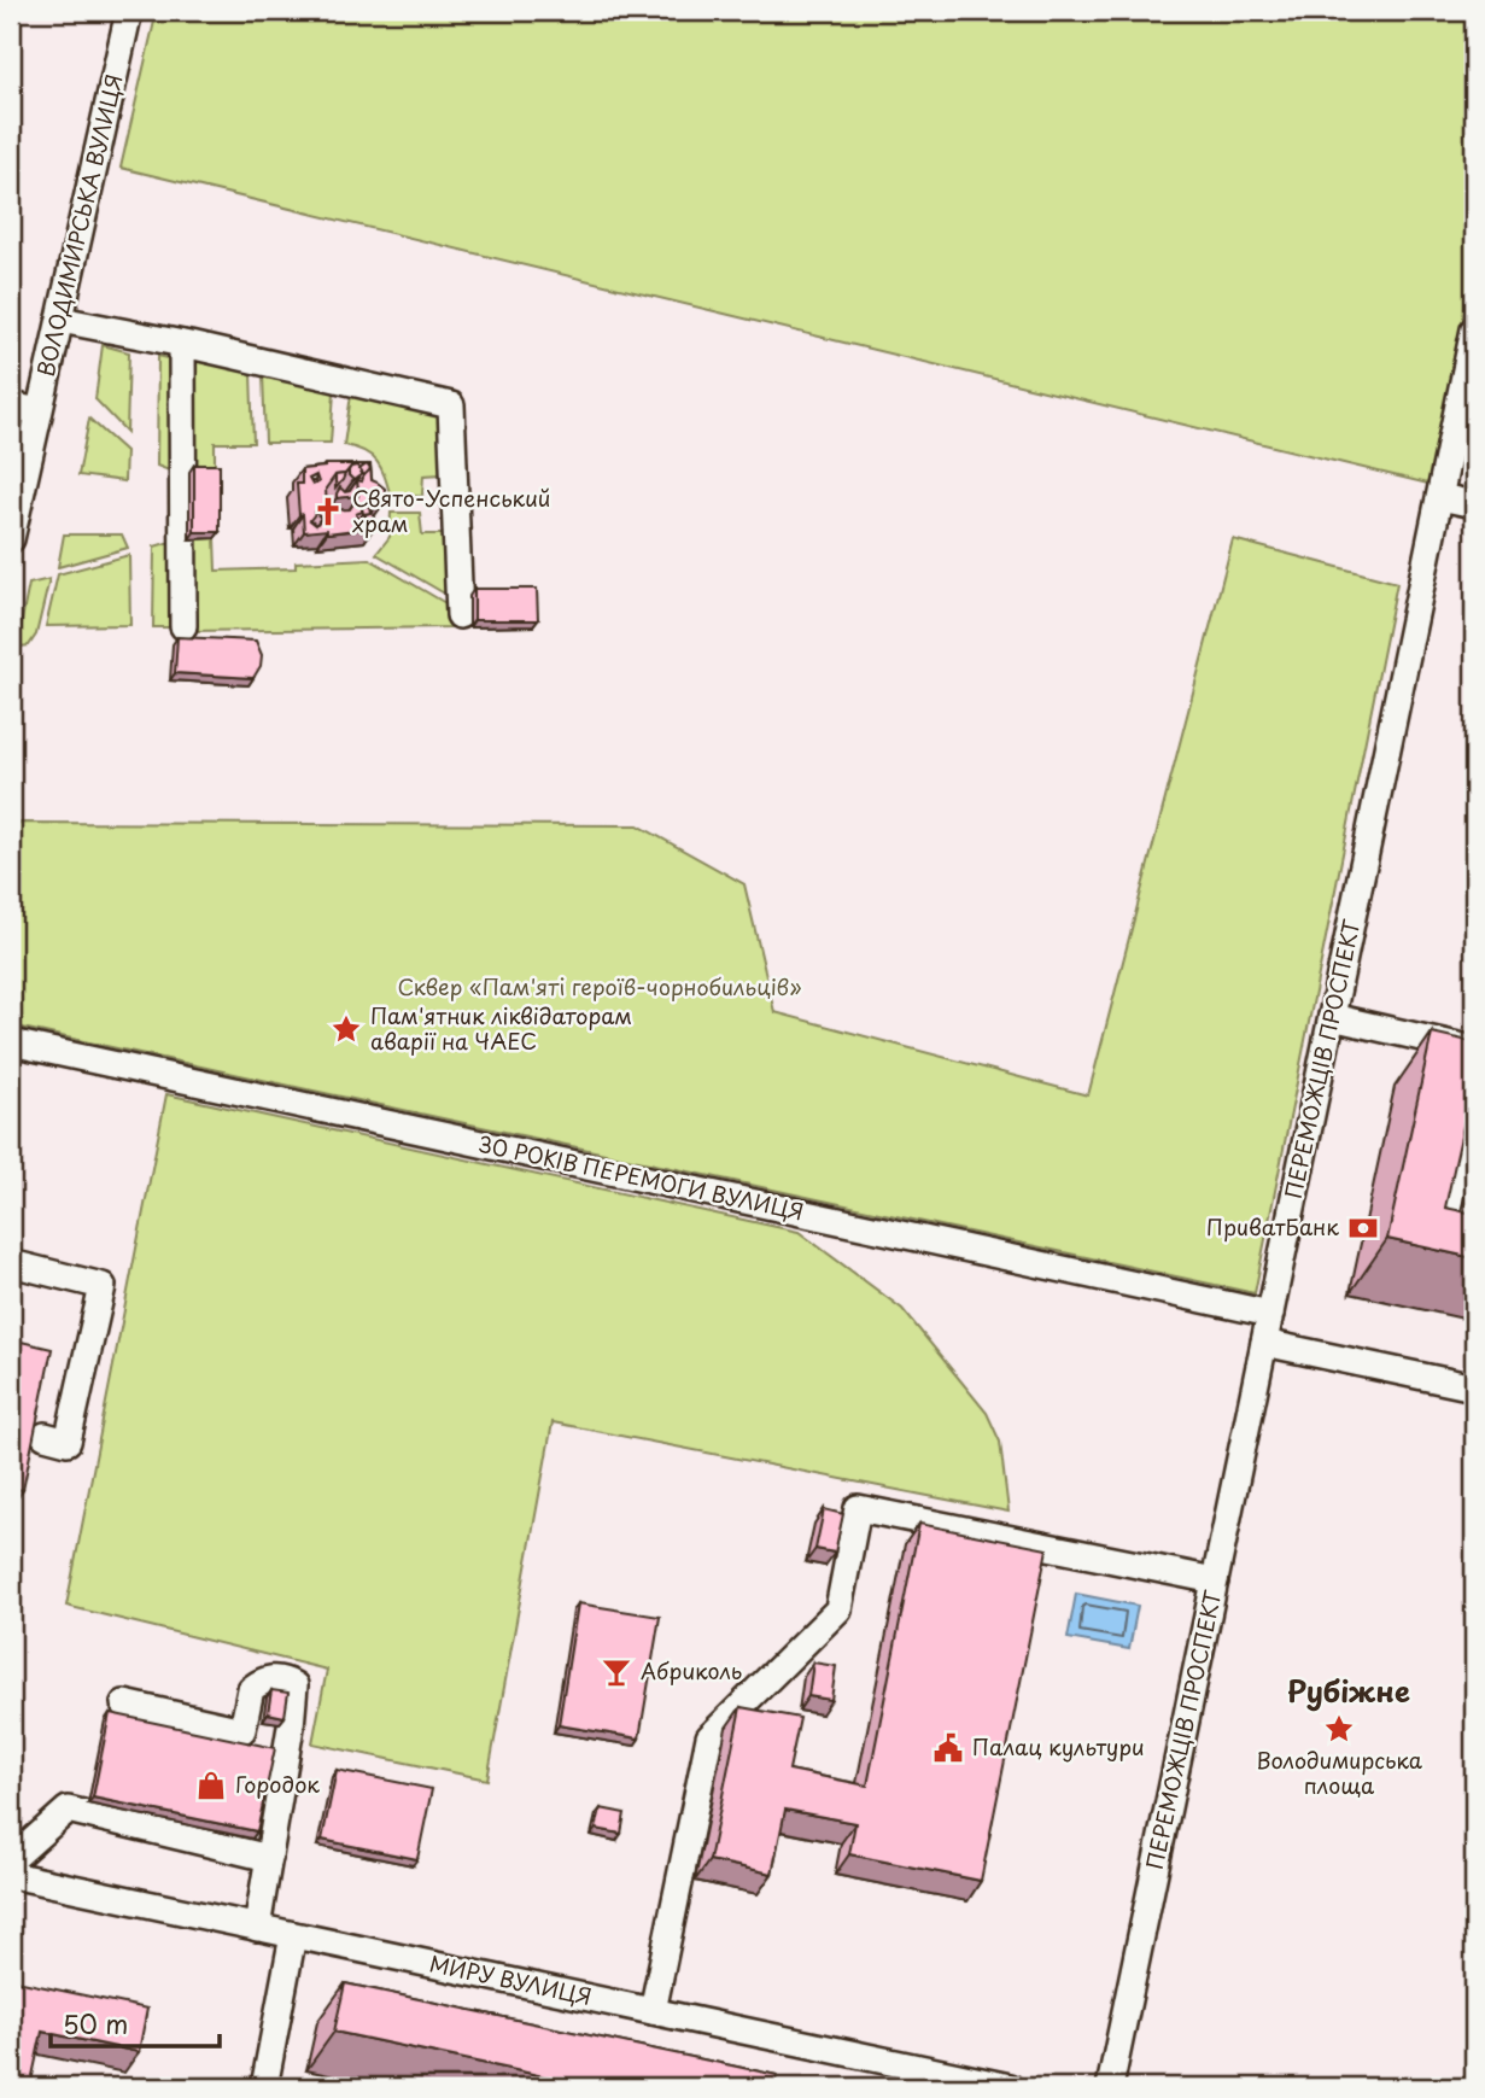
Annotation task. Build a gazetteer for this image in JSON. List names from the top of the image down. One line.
{"streets":{"street":["ВОЛОДИМИРСЬКА ВУЛИЦЯ","ПЕРЕМОЖЦІВ ПРОСПЕКТ","30 РОКІВ ПЕРЕМОГИ ВУЛИЦЯ","МИРУ ВУЛИЦЯ"]},"crossings":[["ПЕРЕМОЖЦІВ ПРОСПЕКТ","30 РОКІВ ПЕРЕМОГИ ВУЛИЦЯ"]],"districts":["Рубіжне"],"parks":["Сквер «Пам'яті героїв-чорнобильців»"],"places":{"church":["Свято-Успенський храм"],"place":["Пам'ятник ліквідаторам аварії на ЧАЕС","Володимирська площа"],"bank":["ПриватБанк"],"bar":["Абриколь"],"public building":["Палац культури"],"shop":["Городок"]},"scale_bar":"50 m"}
